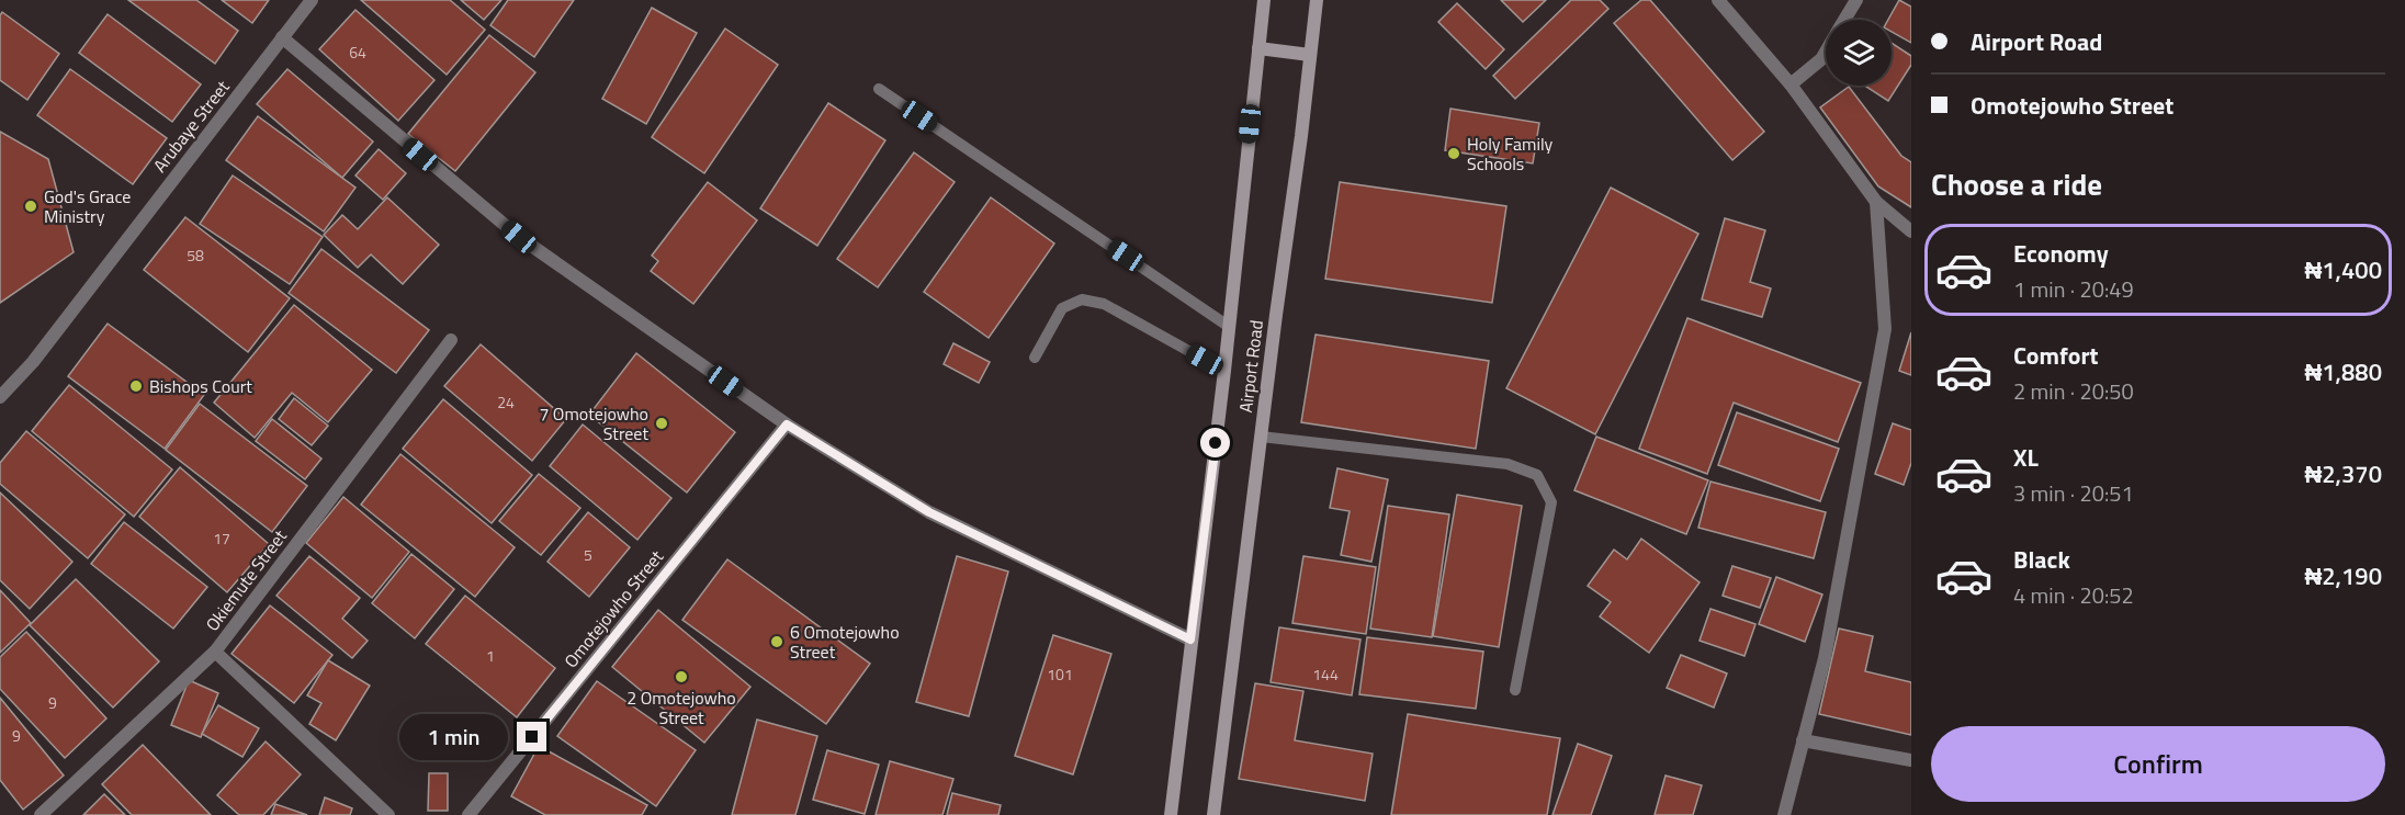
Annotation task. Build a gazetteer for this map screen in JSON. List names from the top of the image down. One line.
{"streets":{"main road":["Airport Road"],"street":["Arubaye Street","Okiemute Street","Omotejowho Street"]},"places":["Holy Family Schools","God's Grace Ministry","Bishops Court","7 Omotejowho Street","6 Omotejowho Street","2 Omotejowho Street"],"house_numbers":["64","58","24","17","5","1","101","144","9","9"],"page":{"banner":["Airport Road","Omotejowho Street"],"heading":"Choose a ride","list":[{"name":"Economy","note":"1 min · 20:49","value":"₦1,400"},{"name":"Comfort","note":"2 min · 20:50","value":"₦1,880"},{"name":"XL","note":"3 min · 20:51","value":"₦2,370"},{"name":"Black","note":"4 min · 20:52","value":"₦2,190"}],"buttons":"Confirm","bubble":"1 min"}}
